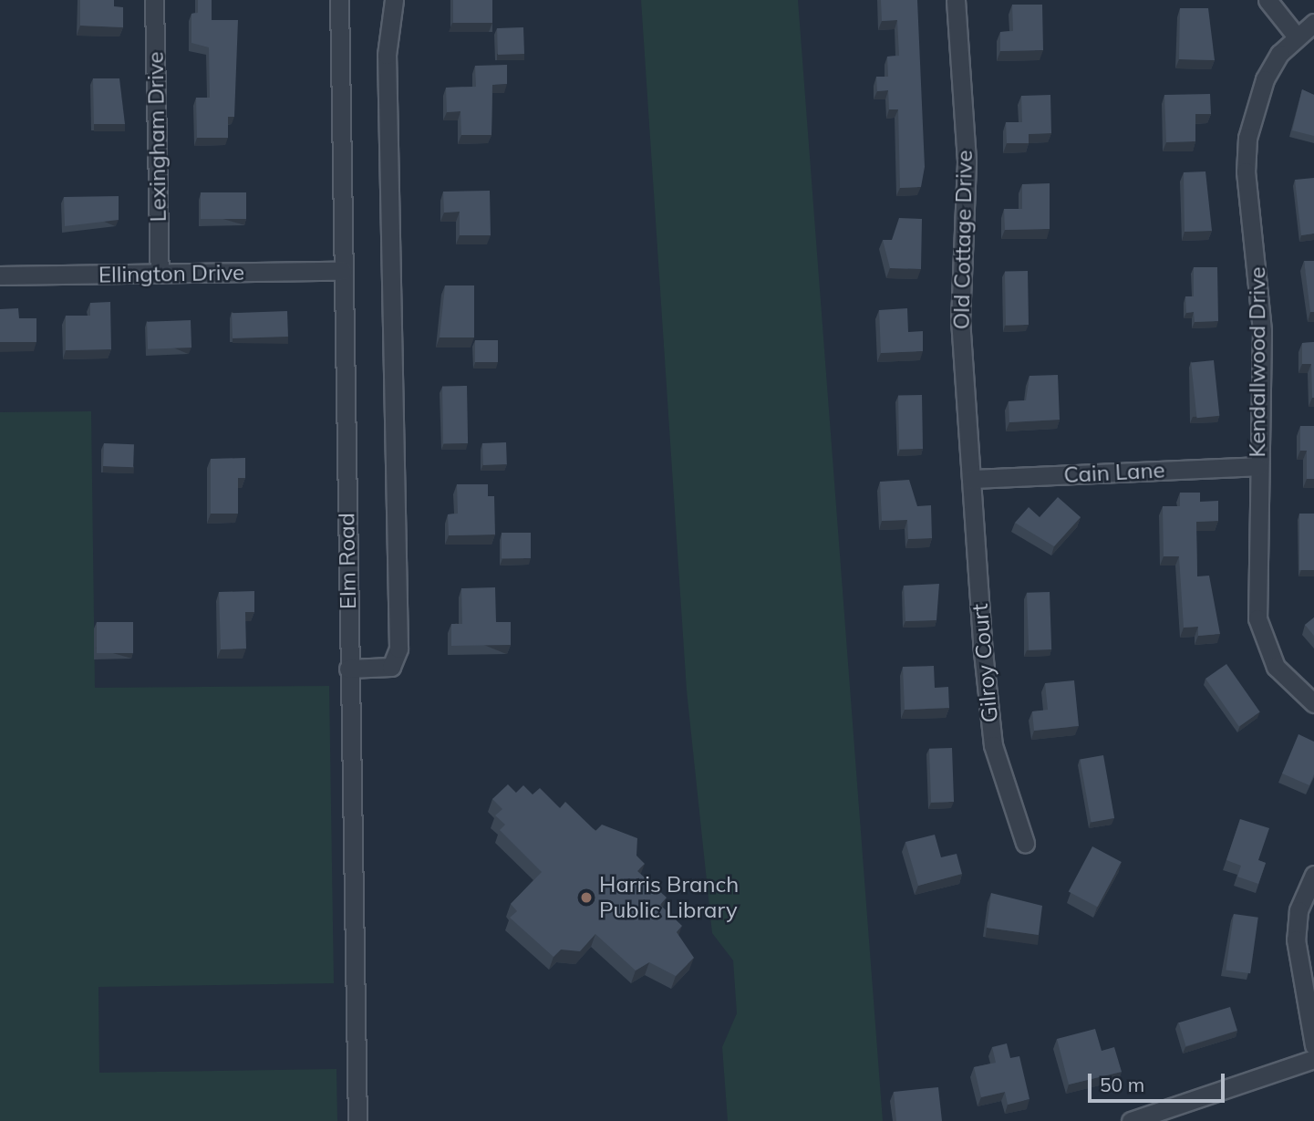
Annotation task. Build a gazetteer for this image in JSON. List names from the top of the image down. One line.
{"streets":{"street":["Lexingham Drive","Old Cottage Drive","Ellington Drive","Kendallwood Drive","Cain Lane","Elm Road","Gilroy Court"]},"crossings":[["Lexingham Drive","Ellington Drive"],["Old Cottage Drive","Cain Lane"],["Old Cottage Drive","Gilroy Court"],["Ellington Drive","Elm Road"],["Kendallwood Drive","Cain Lane"],["Cain Lane","Gilroy Court"]],"places":["Harris Branch Public Library"],"scale_bar":"50 m"}
